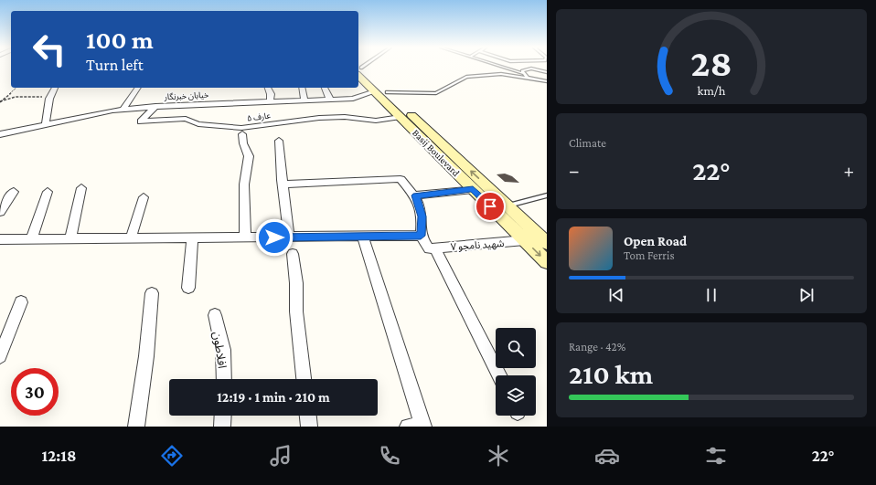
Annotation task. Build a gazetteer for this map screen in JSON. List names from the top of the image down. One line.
{"streets":{"main road":["Basij Boulevard"],"street":["خیابان خبرنگار","عارف ۵","شهید نامجو ۷","افلاطون"]},"crossings":[["خیابان خبرنگار","عارف ۵"],["خیابان خبرنگار","Basij Boulevard"],["عارف ۵","Basij Boulevard"],["Basij Boulevard","شهید نامجو ۷"]],"page":{"turn":["100 m","Turn left"],"tile":["Climate",["Range · 42%","210 km"]],"heat":["−","22°","+"],"song":["Open Road","Tom Ferris"],"limit":"30","trip":"12:19 · 1 min · 210 m","tabs":["12:18","22°"],"gauge":["28","km/h"]}}
